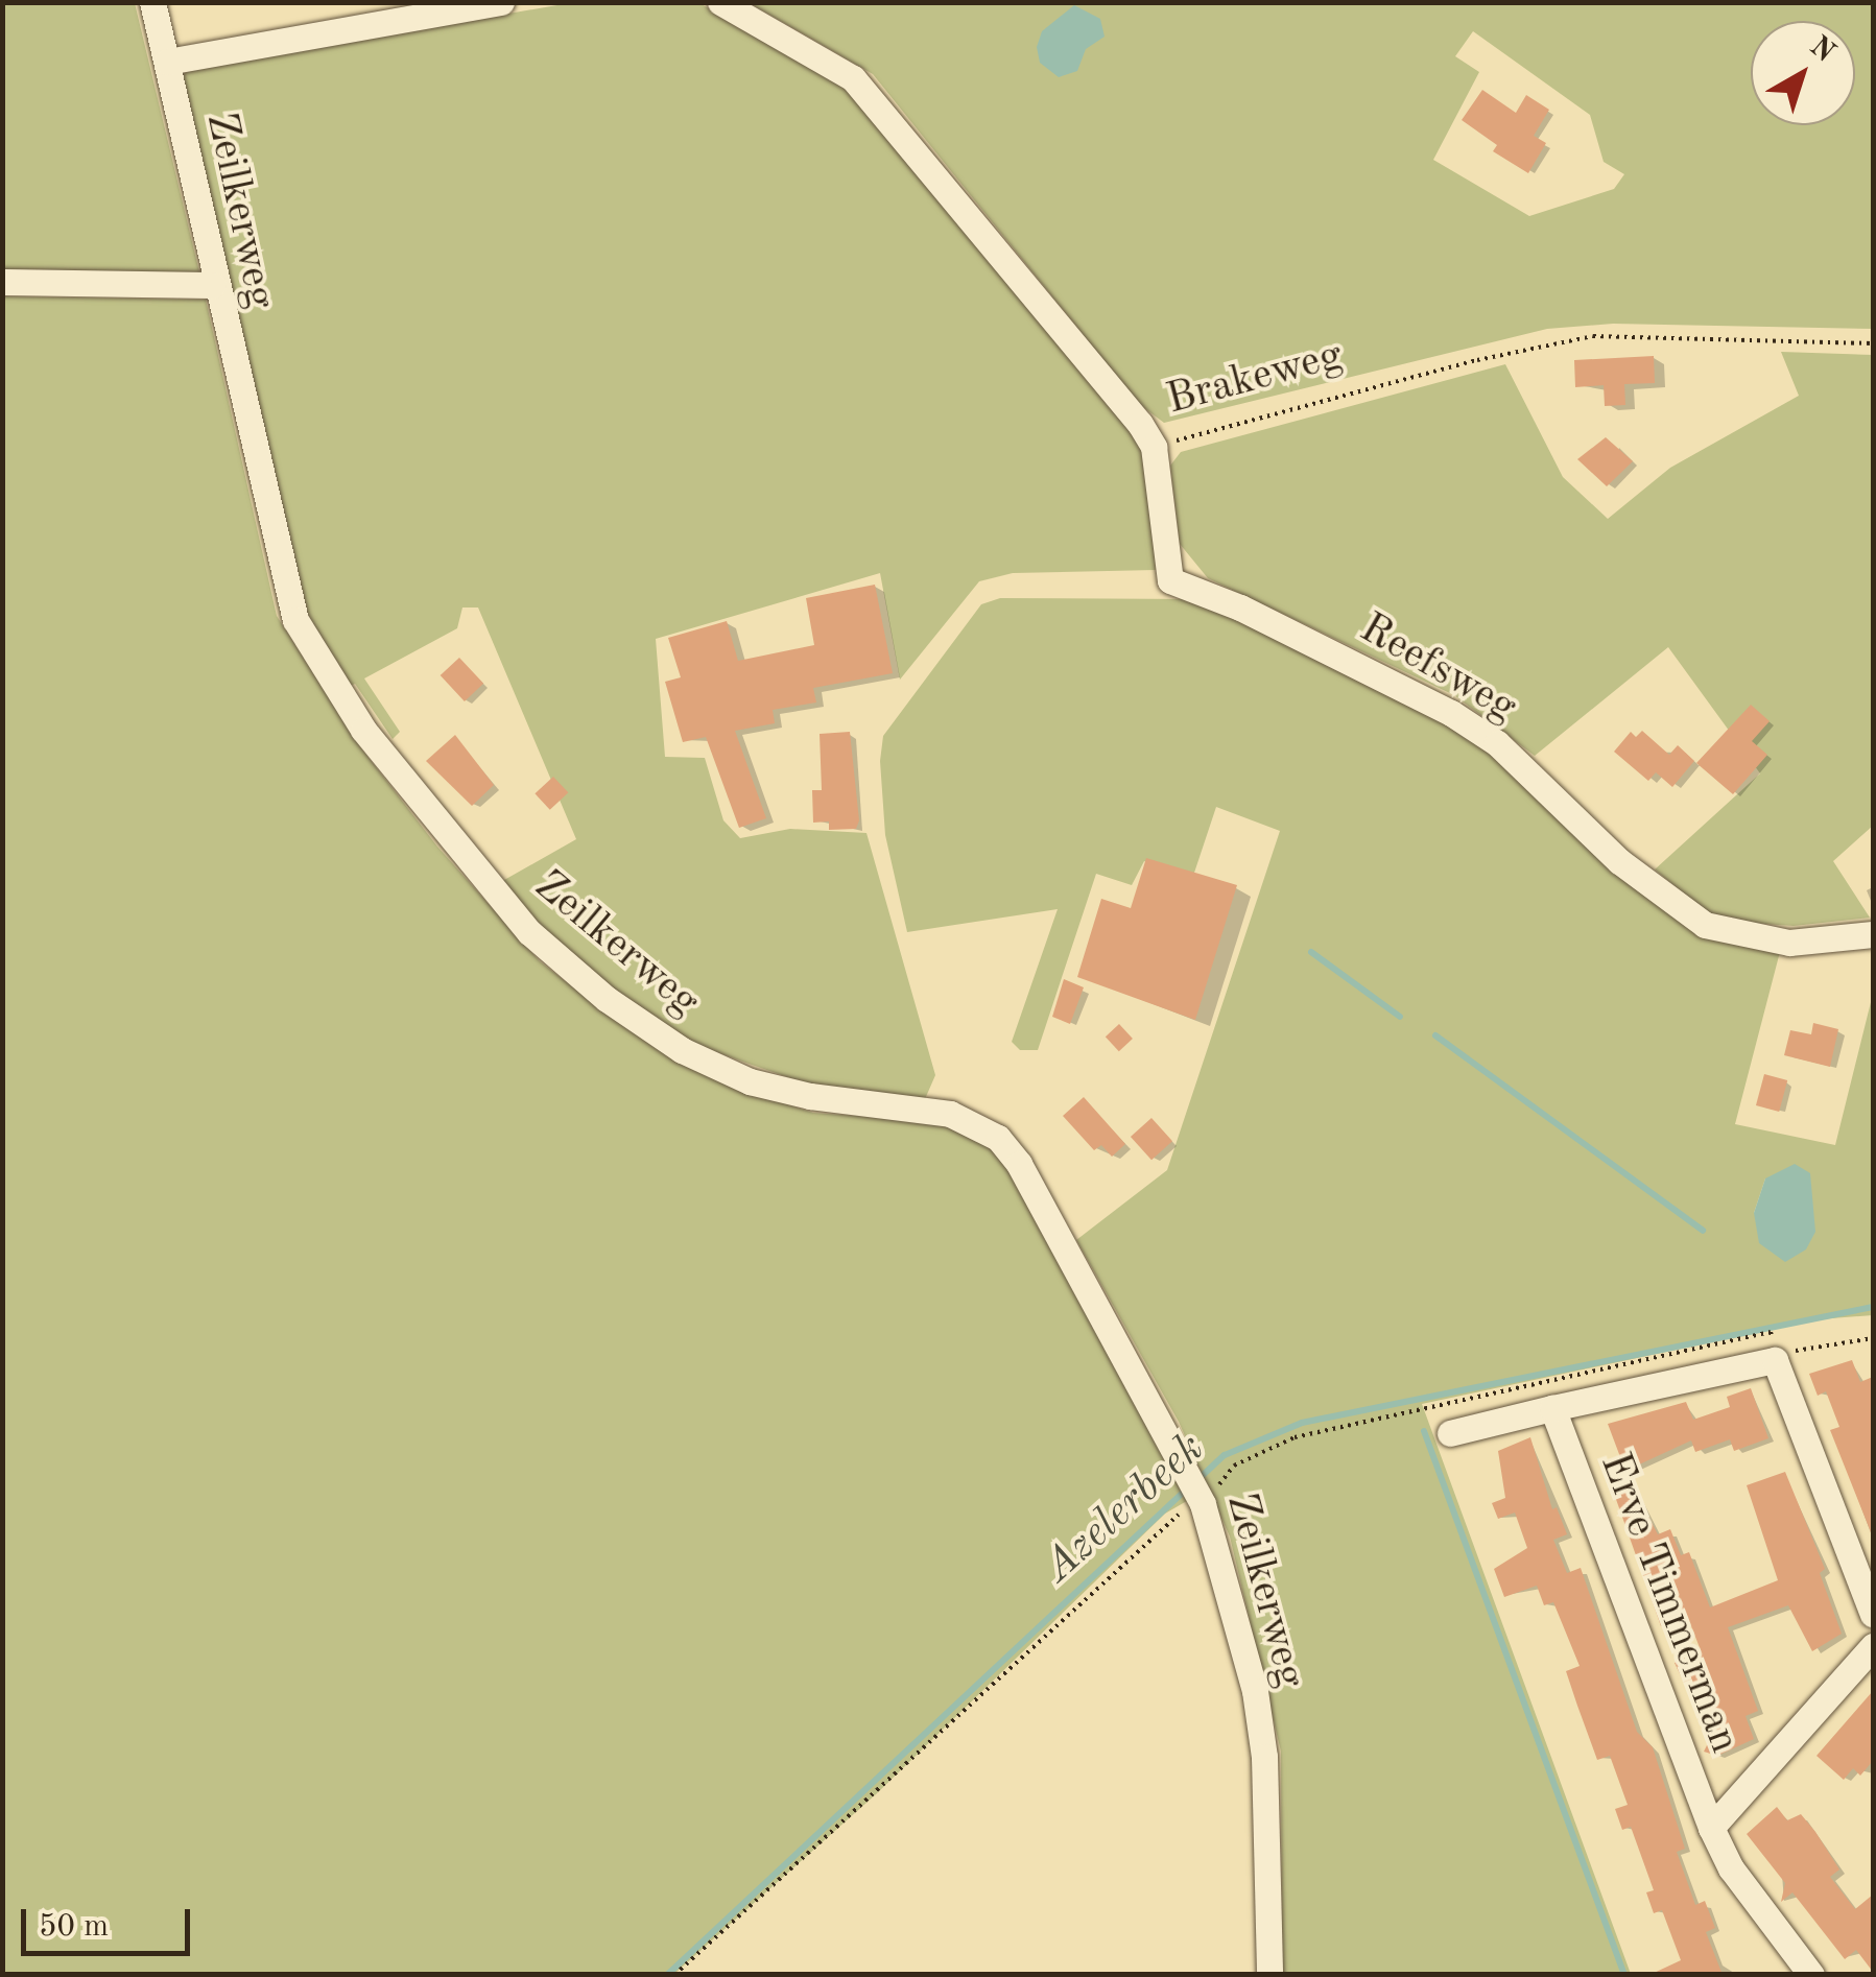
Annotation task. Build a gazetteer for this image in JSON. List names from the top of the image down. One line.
{"streets":{"street":["Zeilkerweg","Brakeweg","Reefsweg","Erve Timmerman"]},"crossings":[["Brakeweg","Reefsweg"]],"water":["Azelerbeek"],"scale_bar":"50 m","north":"top right"}
